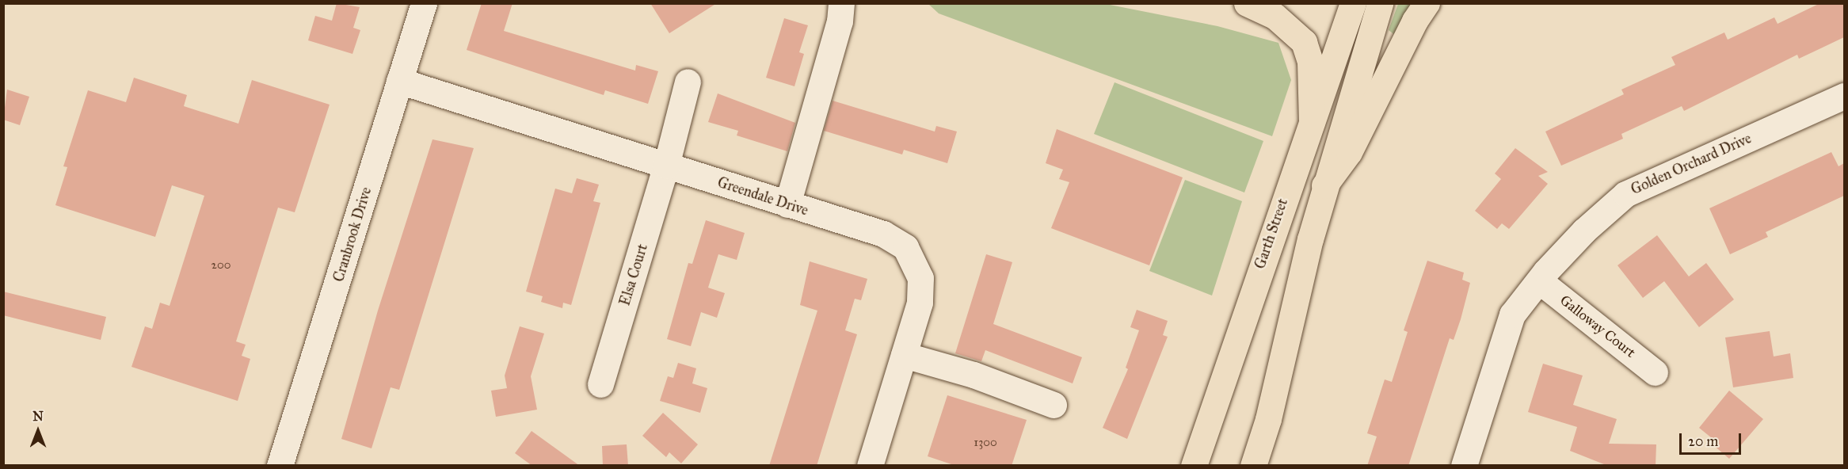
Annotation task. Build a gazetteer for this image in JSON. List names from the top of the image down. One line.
{"streets":{"main road":["Garth Street"],"street":["Golden Orchard Drive","Greendale Drive","Cranbrook Drive","Elsa Court","Galloway Court"]},"crossings":[["Golden Orchard Drive","Galloway Court"],["Greendale Drive","Cranbrook Drive"],["Greendale Drive","Elsa Court"]],"house_numbers":["200","1300"],"scale_bar":"20 m","north":"top"}
